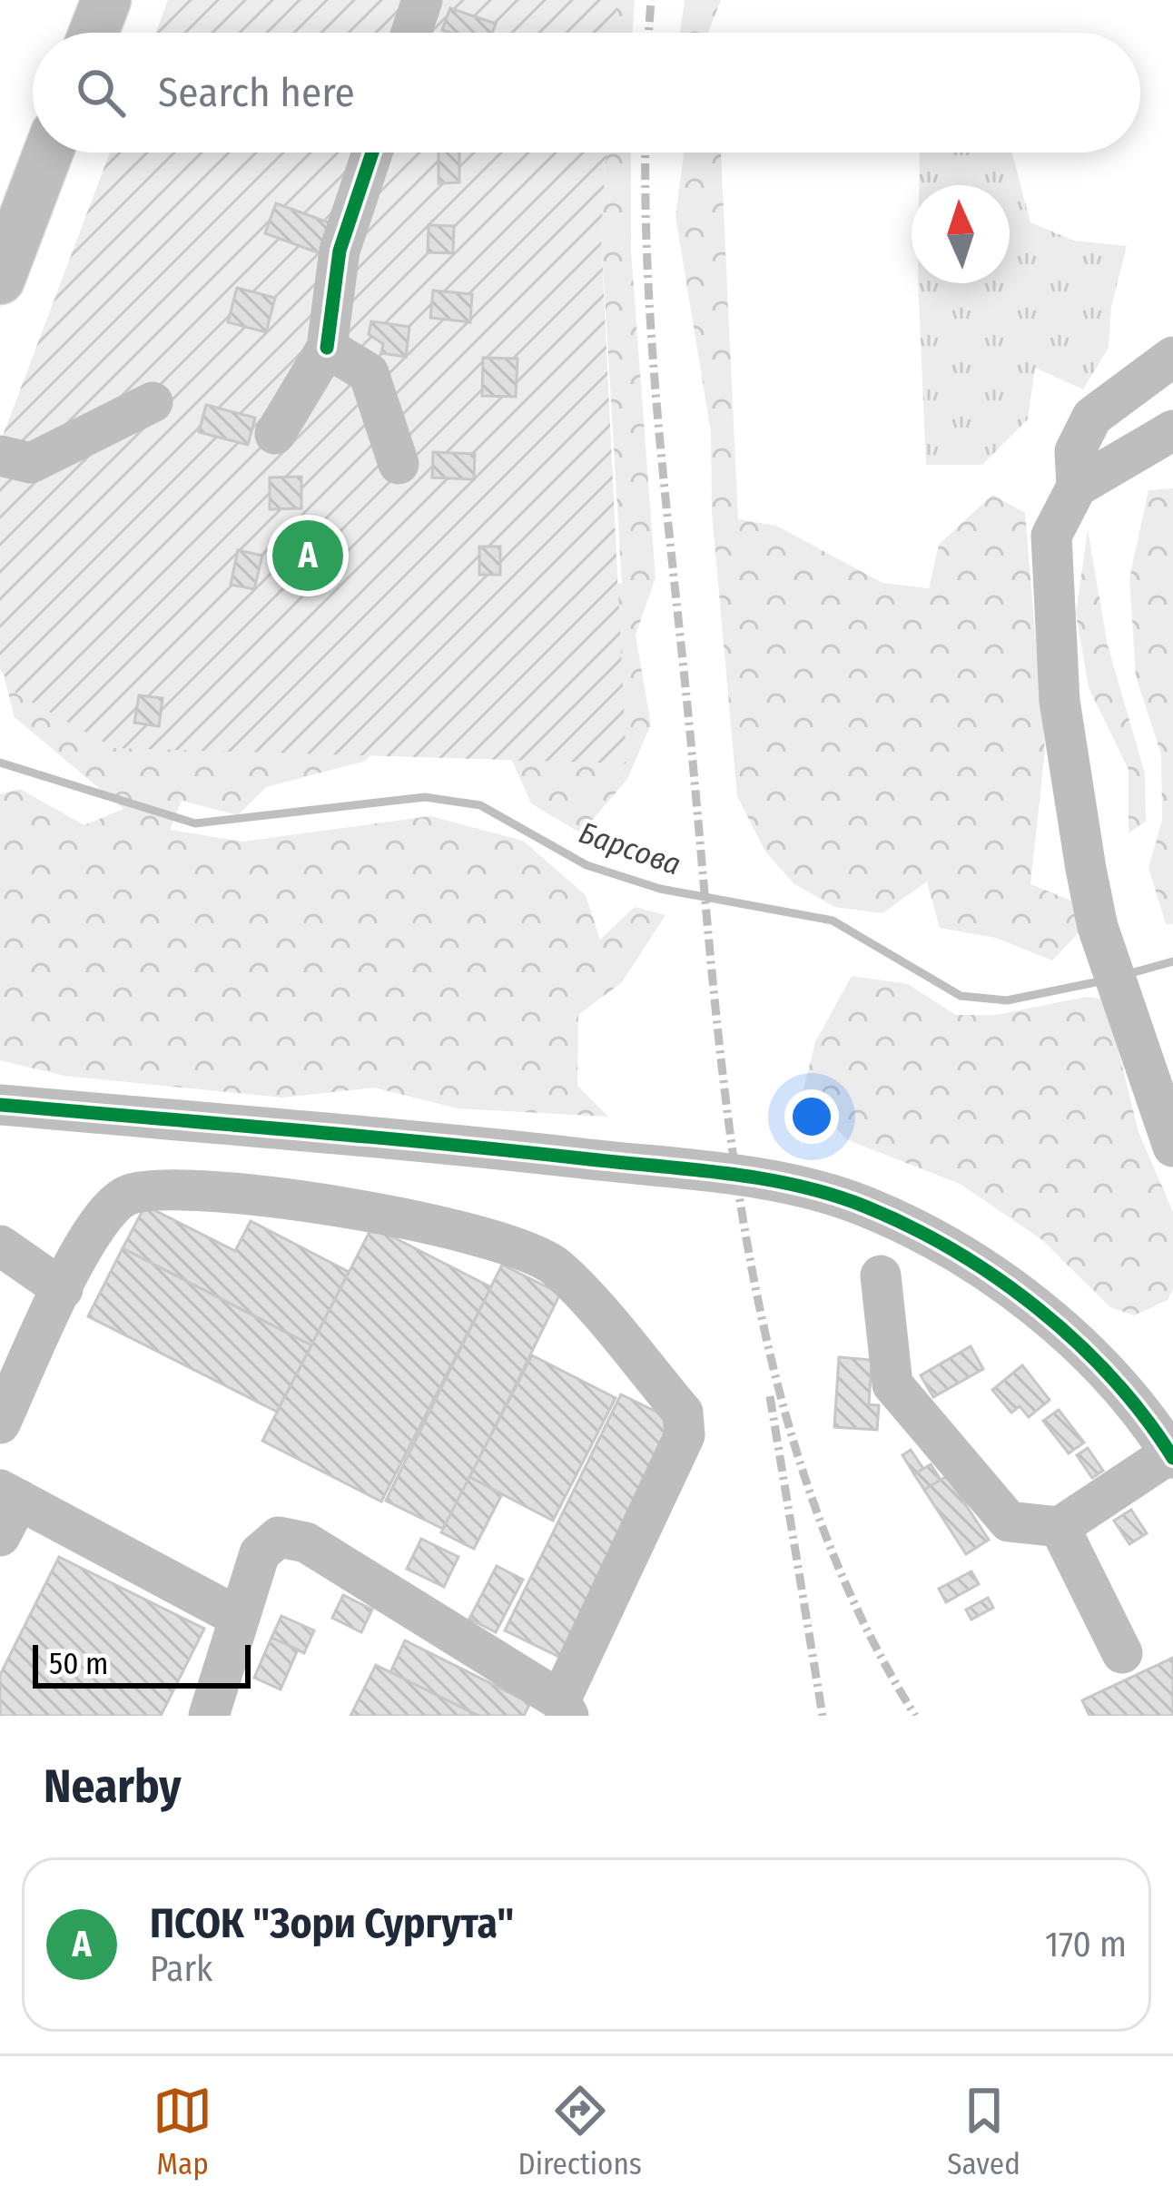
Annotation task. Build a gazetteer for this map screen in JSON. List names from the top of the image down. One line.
{"water":["Барсова"],"scale_bar":"50 m","north":"top","page":{"search":"Search here","pins":"A","scale":"50 m","heading":"Nearby","list":[{"mark":"A","name":"ПСОК \"Зори Сургута\"","note":"Park","value":"170 m"}],"nav":["Map","Directions","Saved"]}}
